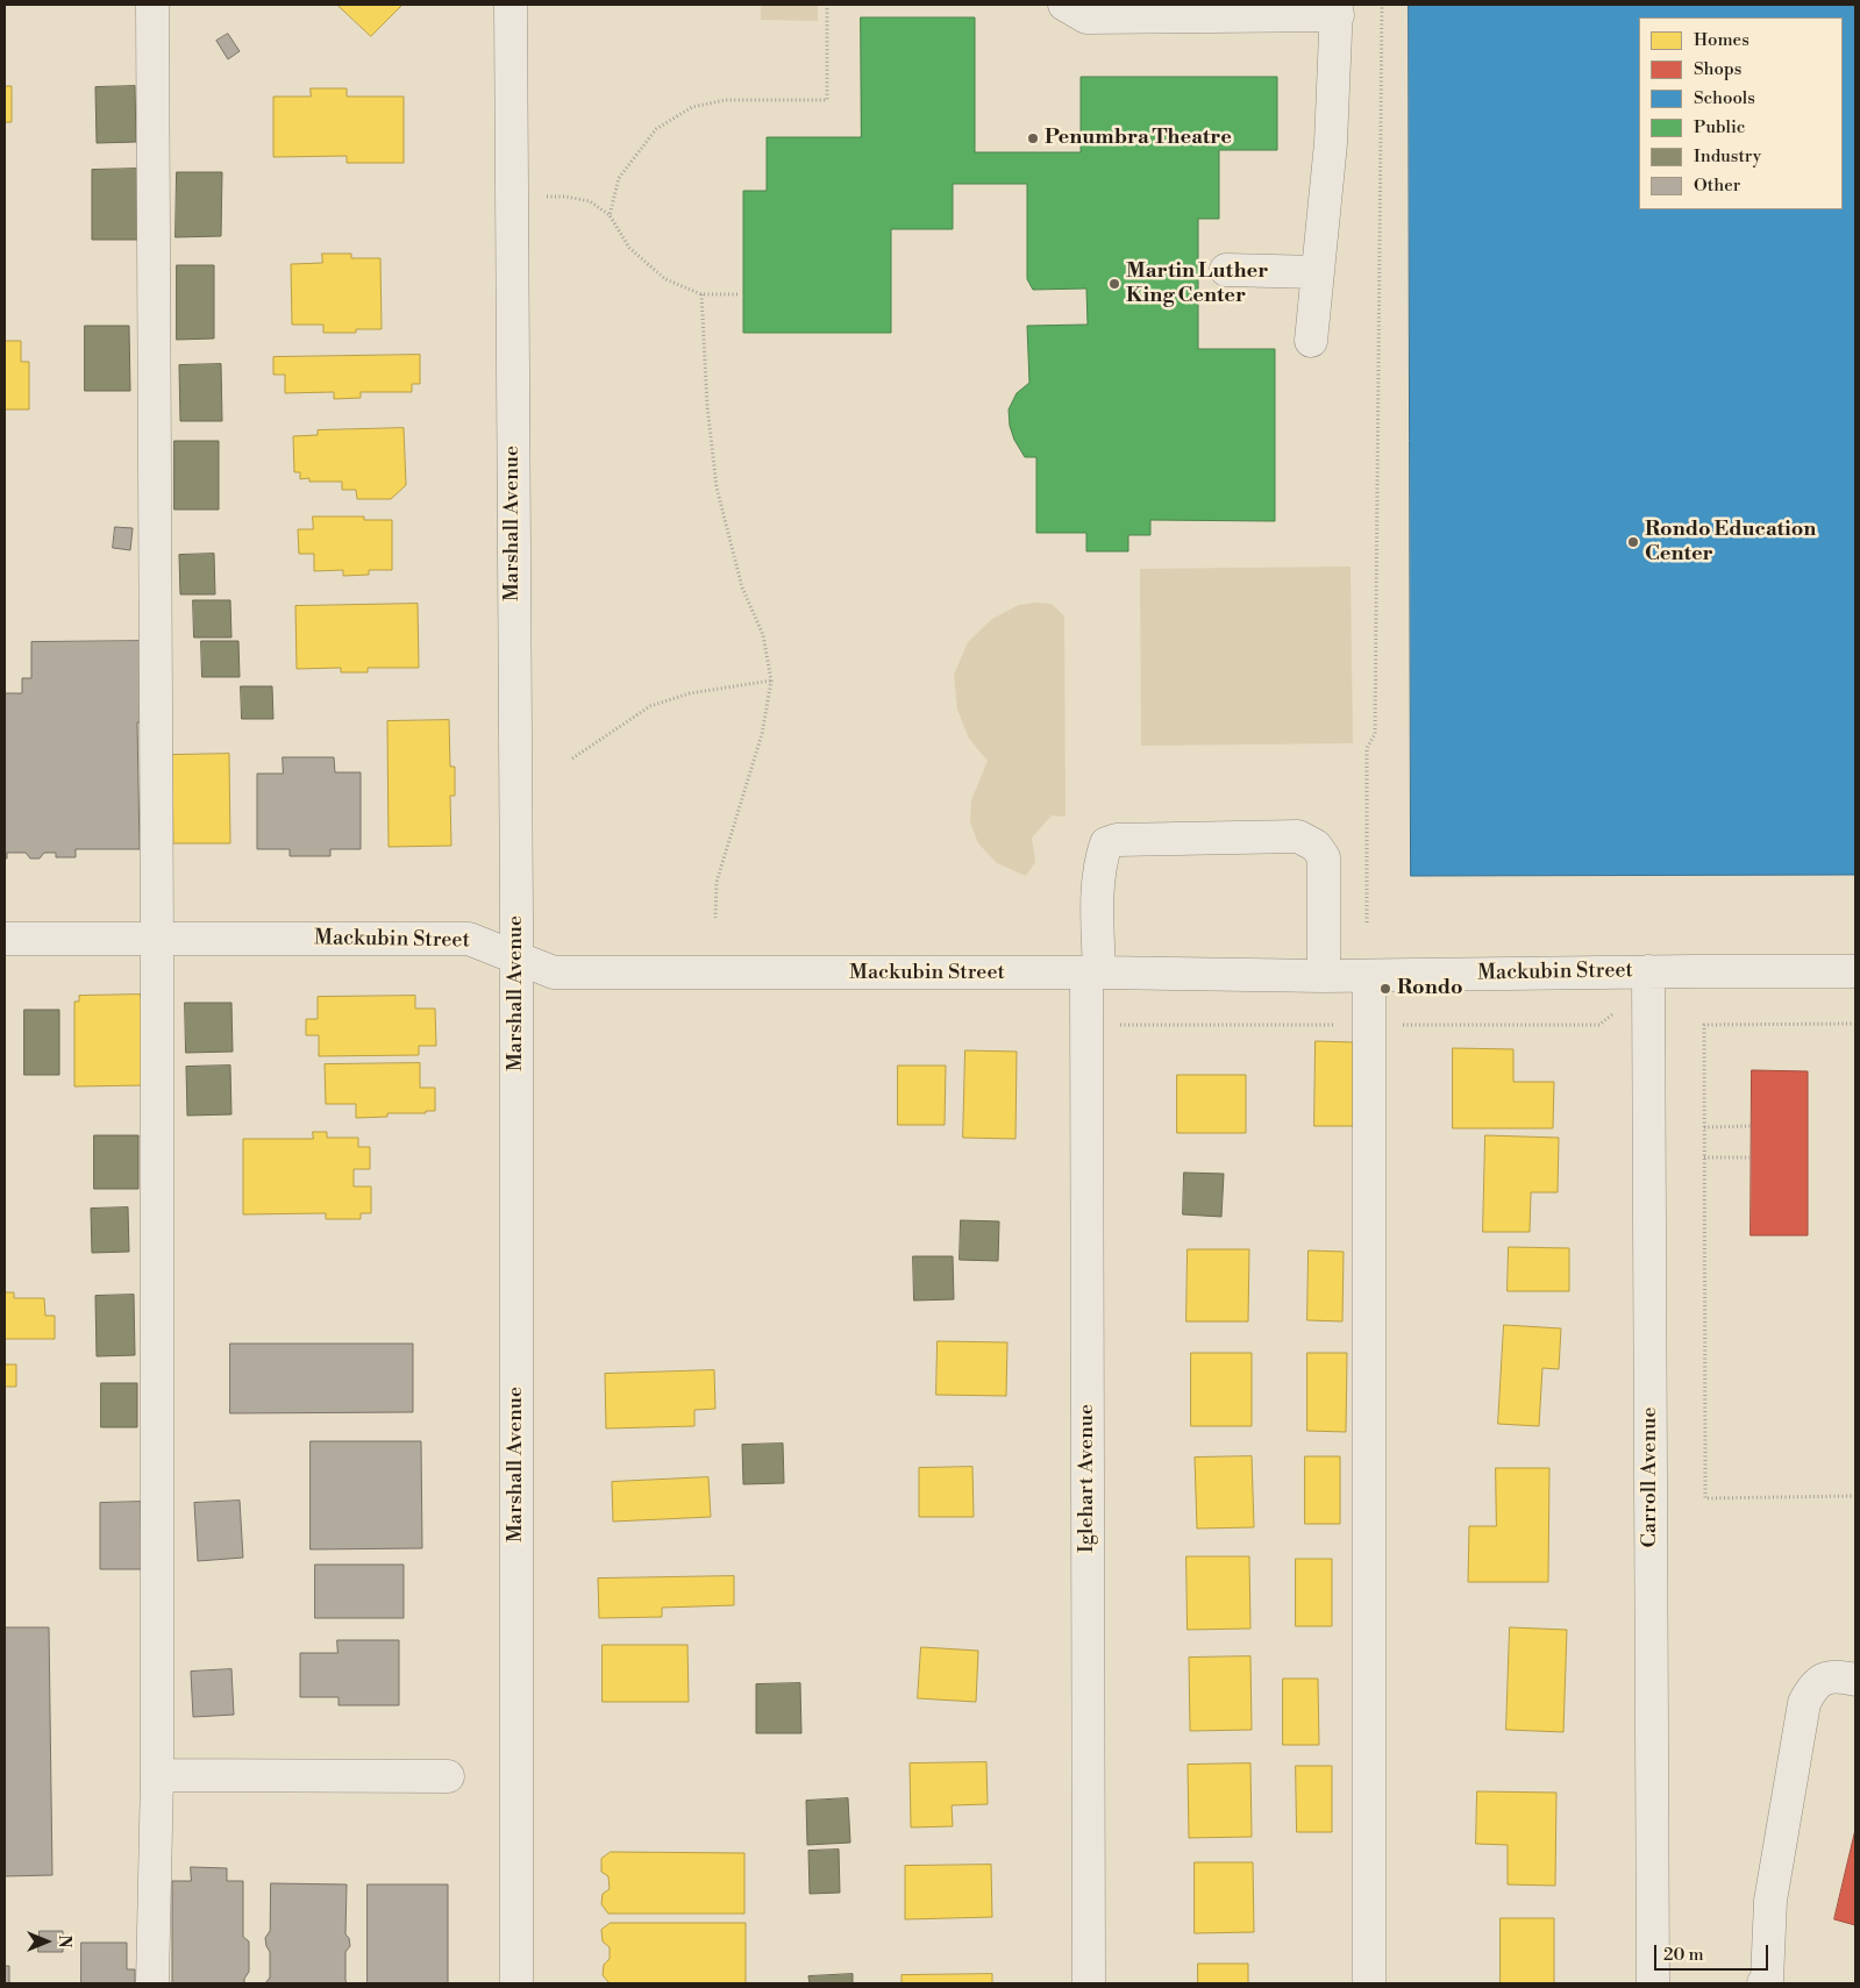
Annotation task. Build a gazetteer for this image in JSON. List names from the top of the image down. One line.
{"streets":{"street":["Marshall Avenue","Mackubin Street","Carroll Avenue","Iglehart Avenue"]},"crossings":[["Marshall Avenue","Mackubin Street"],["Mackubin Street","Carroll Avenue"],["Mackubin Street","Iglehart Avenue"]],"places":["Penumbra Theatre","Martin Luther King Center","Rondo Education Center","Rondo"],"legend":["Homes","Shops","Schools","Public","Industry","Other"],"scale_bar":"20 m","north":"right"}
